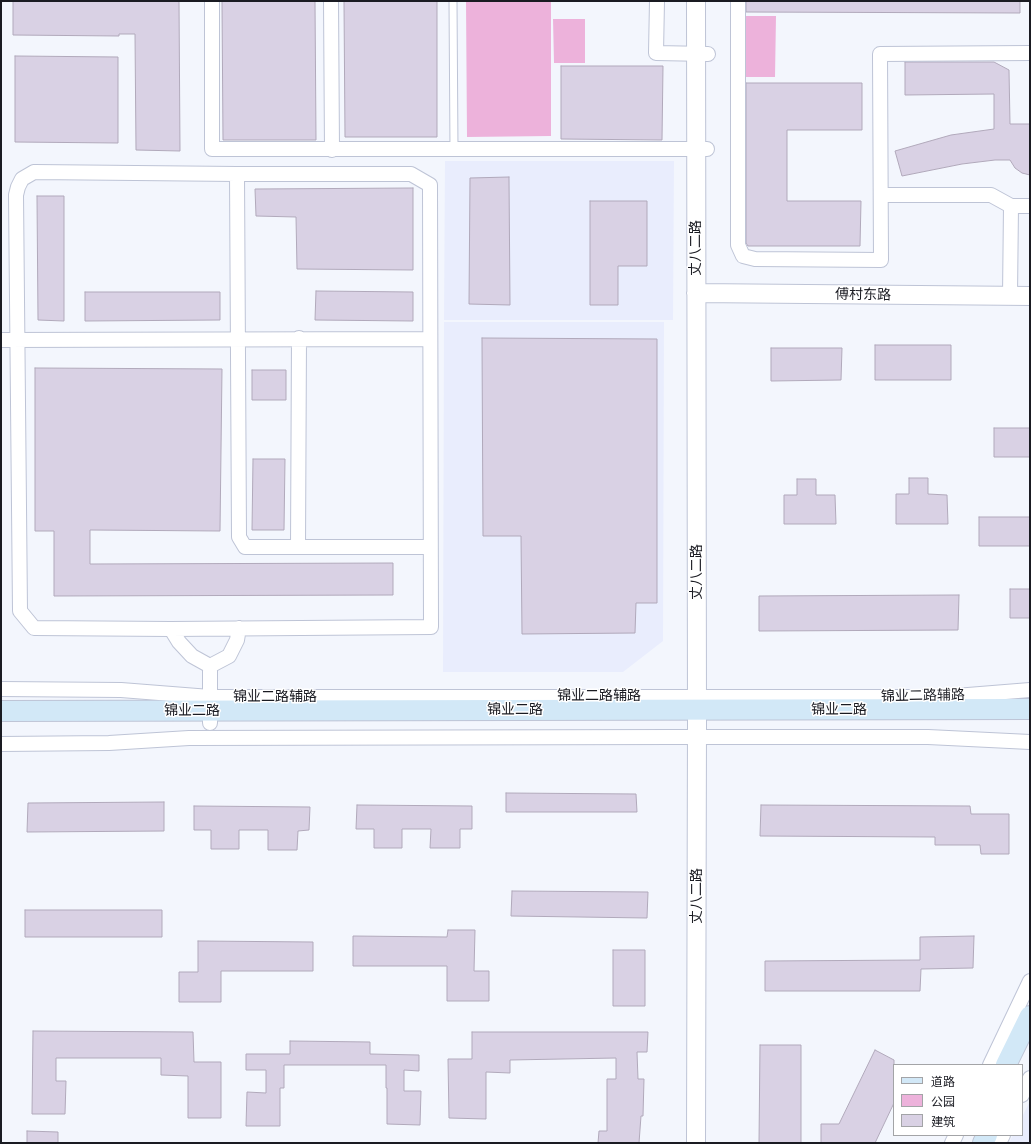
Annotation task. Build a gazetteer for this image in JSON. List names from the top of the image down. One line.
{"streets":{"main road":["锦业二路"],"street":["丈八二路","傅村东路","锦业二路辅路"]},"crossings":[["丈八二路","傅村东路"],["丈八二路","锦业二路辅路"],["丈八二路","锦业二路"],["锦业二路辅路","锦业二路"]],"legend":["道路","公园","建筑"]}
